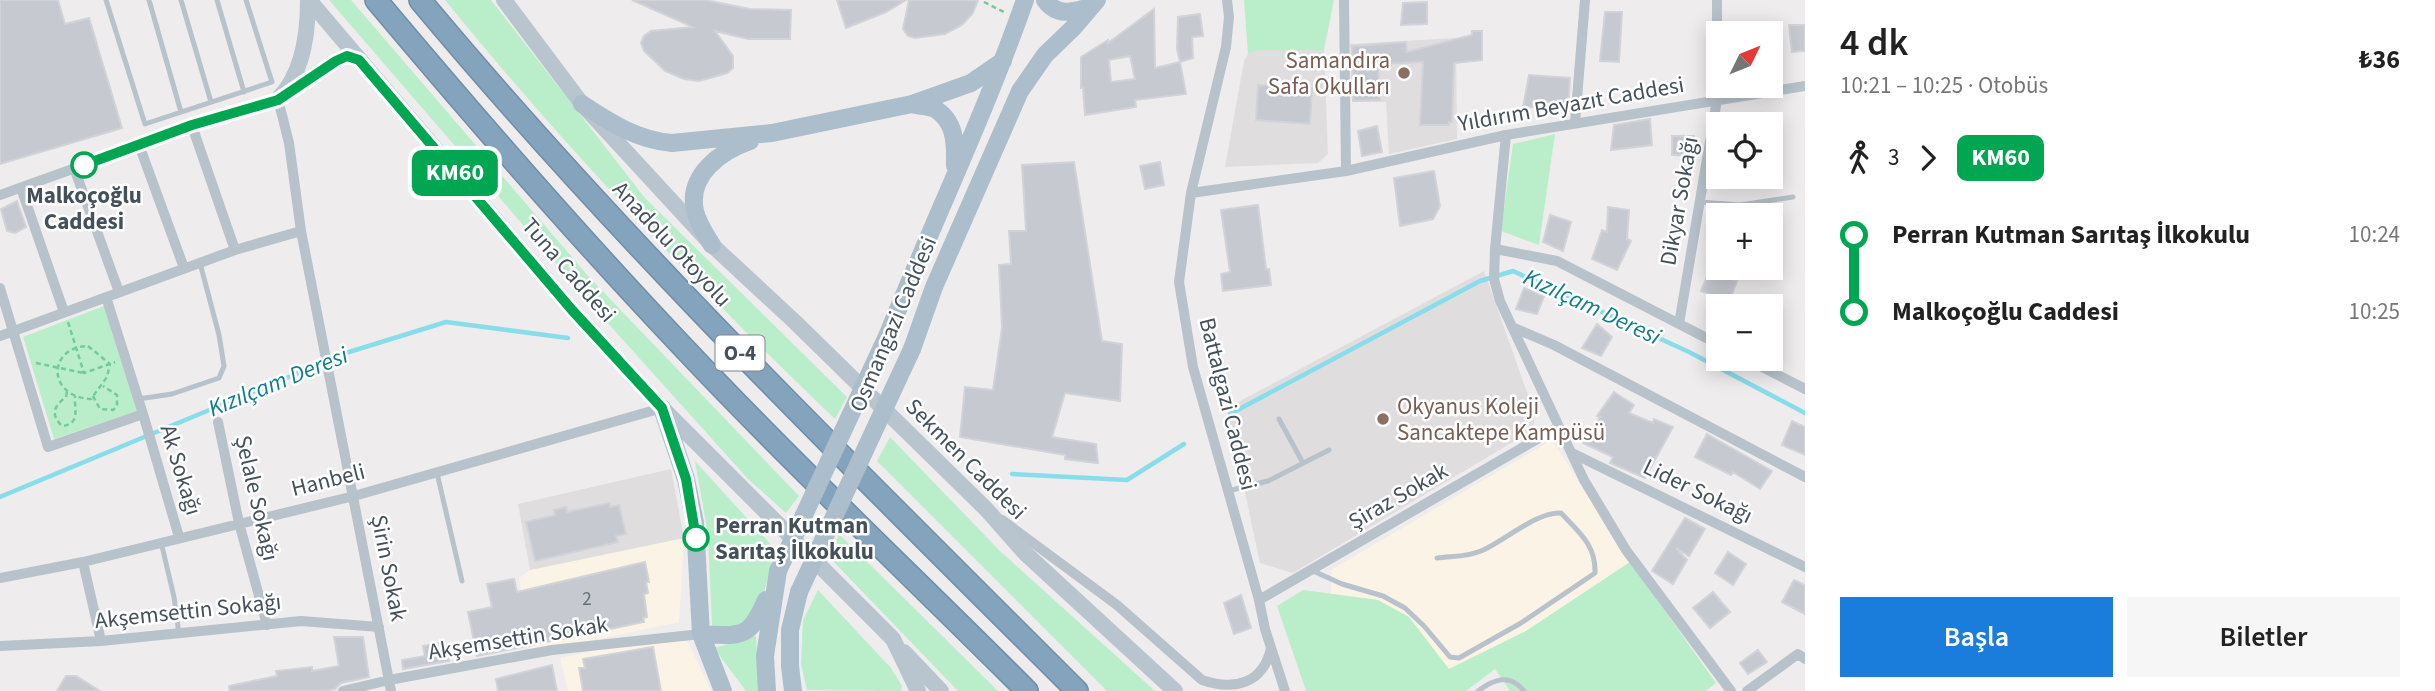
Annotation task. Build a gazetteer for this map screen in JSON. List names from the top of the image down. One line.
{"streets":{"highway":["Anadolu Otoyolu","O-4"],"main road":["Tuna Caddesi","Osmangazi Caddesi","Sekmen Caddesi"],"street":["Yıldırım Beyazıt Caddesi","Dikyar Sokağı","Battalgazi Caddesi","Ak Sokağı","Hanbeli","Lider Sokağı","Şiraz Sokak","Şelale Sokağı","Şirin Sokak","Akşemsettin Sokağı","Akşemsettin Sokak"]},"crossings":[["Yıldırım Beyazıt Caddesi","Dikyar Sokağı"],["Yıldırım Beyazıt Caddesi","Battalgazi Caddesi"],["Tuna Caddesi","Hanbeli"],["Battalgazi Caddesi","Şiraz Sokak"],["Ak Sokağı","Hanbeli"],["Hanbeli","Şelale Sokağı"],["Hanbeli","Şirin Sokak"],["Şelale Sokağı","Akşemsettin Sokağı"],["Şirin Sokak","Akşemsettin Sokağı"],["Şirin Sokak","Akşemsettin Sokak"]],"water":["Kızılçam Deresi"],"places":["Samandıra Safa Okulları","Malkoçoğlu Caddesi","Okyanus Koleji Sancaktepe Kampüsü","Perran Kutman Sarıtaş İlkokulu"],"lines":["bus line KM60"],"house_numbers":["2"],"north":"top right","page":{"on_map":"KM60","heading":["4 dk","10:21 – 10:25 · Otobüs","₺36"],"map_buttons":["+","−"],"legs":["3","KM60"],"list":[{"name":"Perran Kutman Sarıtaş İlkokulu","value":"10:24"},{"name":"Malkoçoğlu Caddesi","value":"10:25"}],"buttons":["Başla","Biletler"]}}
